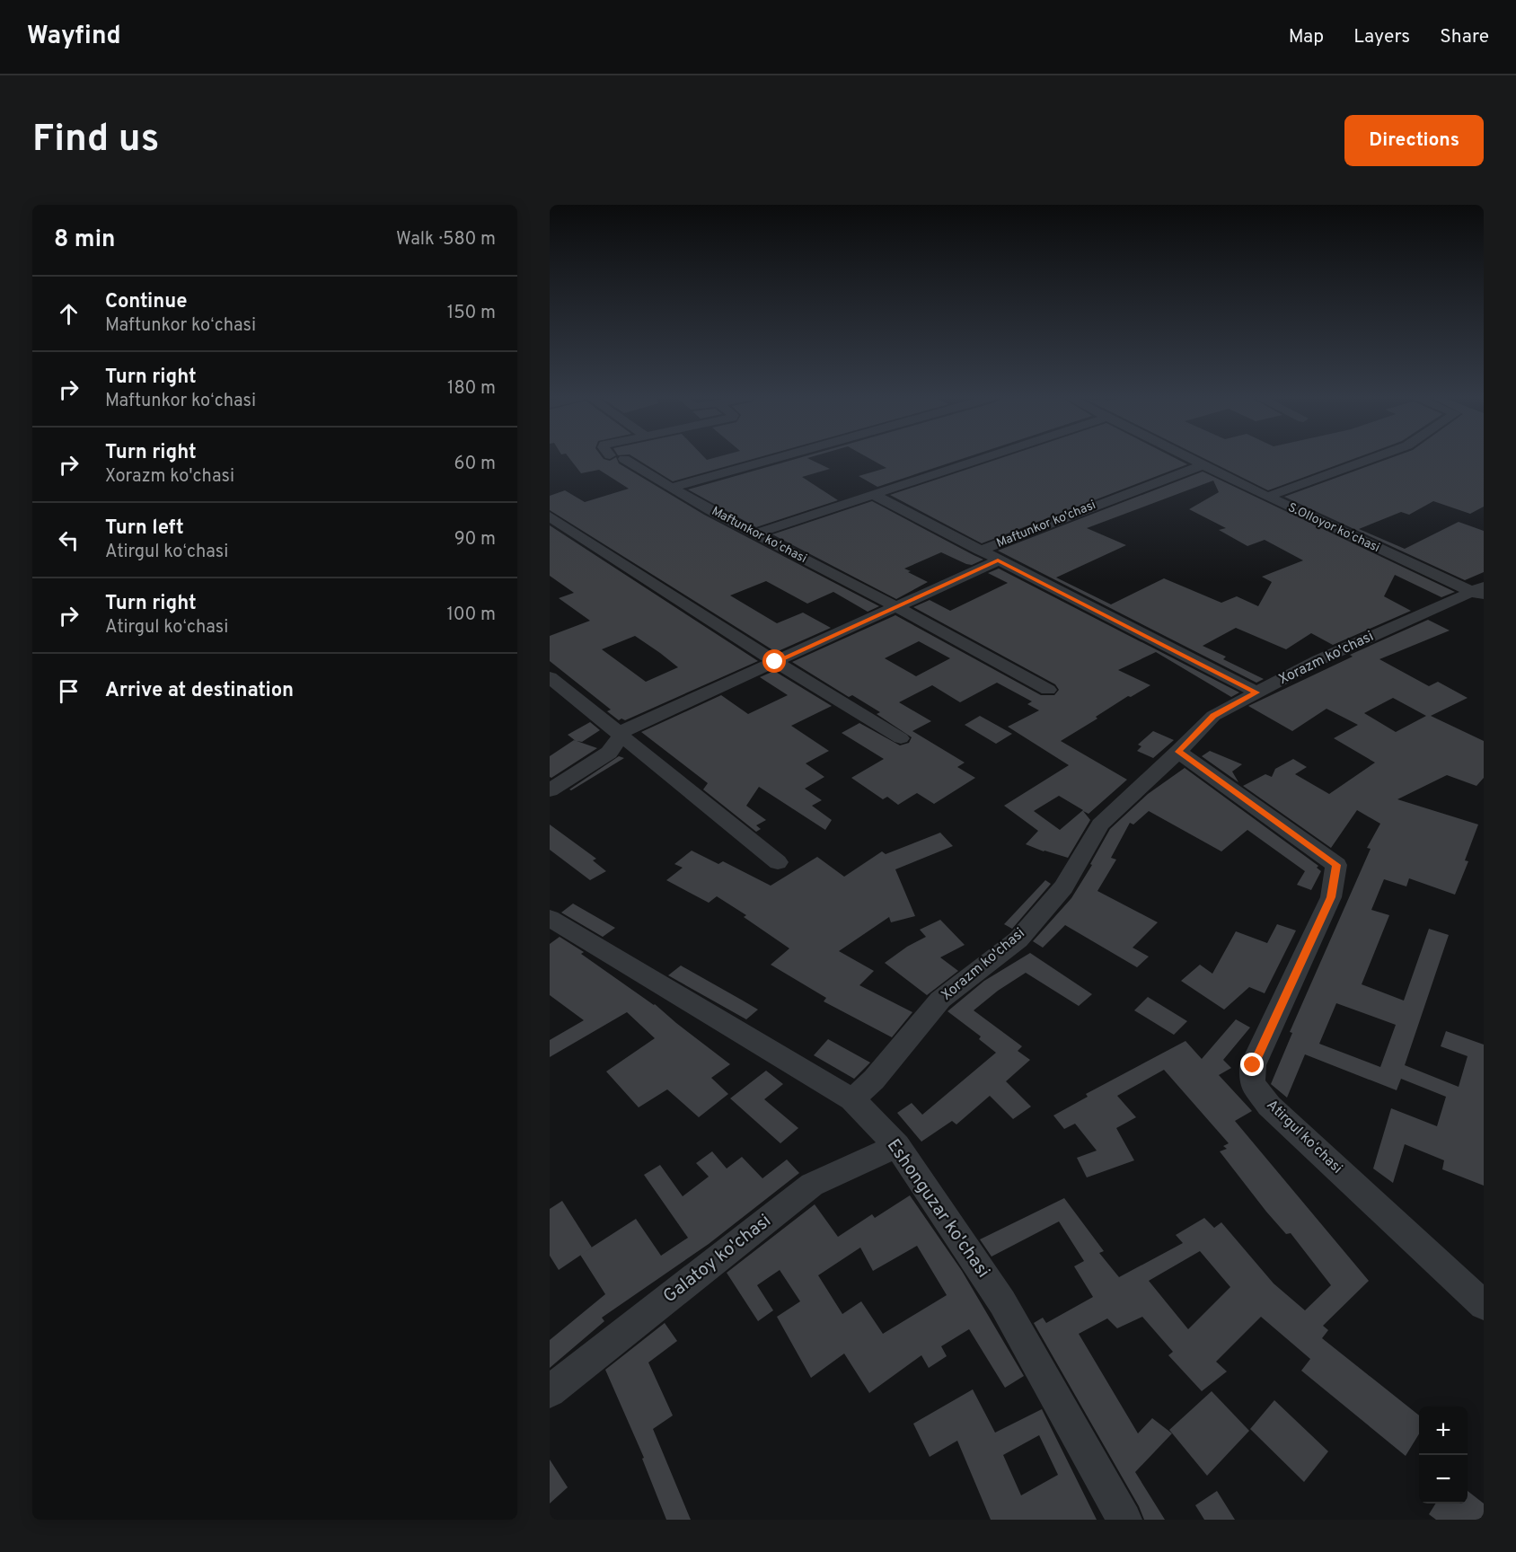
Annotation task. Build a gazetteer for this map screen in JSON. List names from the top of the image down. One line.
{"streets":{"street":["Maftunkor ko'chasi","S.Olloyor koʻchasi","Maftunkor koʻchasi","Xorazm ko'chasi","Atirgul koʻchasi","Eshonguzar ko'chasi","Galatoy ko'chasi"]},"crossings":[["Maftunkor ko'chasi","S.Olloyor koʻchasi"],["S.Olloyor koʻchasi","Xorazm ko'chasi"],["Xorazm ko'chasi","Atirgul koʻchasi"],["Xorazm ko'chasi","Eshonguzar ko'chasi"],["Eshonguzar ko'chasi","Galatoy ko'chasi"]],"page":{"header":"Wayfind","nav":["Map","Layers","Share"],"buttons":"Directions","title":"Find us","heading":["8 min","Walk · 580 m"],"list":[["Continue","Maftunkor koʻchasi","150 m"],["Turn right","Maftunkor koʻchasi","180 m"],["Turn right","Xorazm ko'chasi","60 m"],["Turn left","Atirgul koʻchasi","90 m"],["Turn right","Atirgul koʻchasi","100 m"],"Arrive at destination"],"map_buttons":["+","−"]}}
